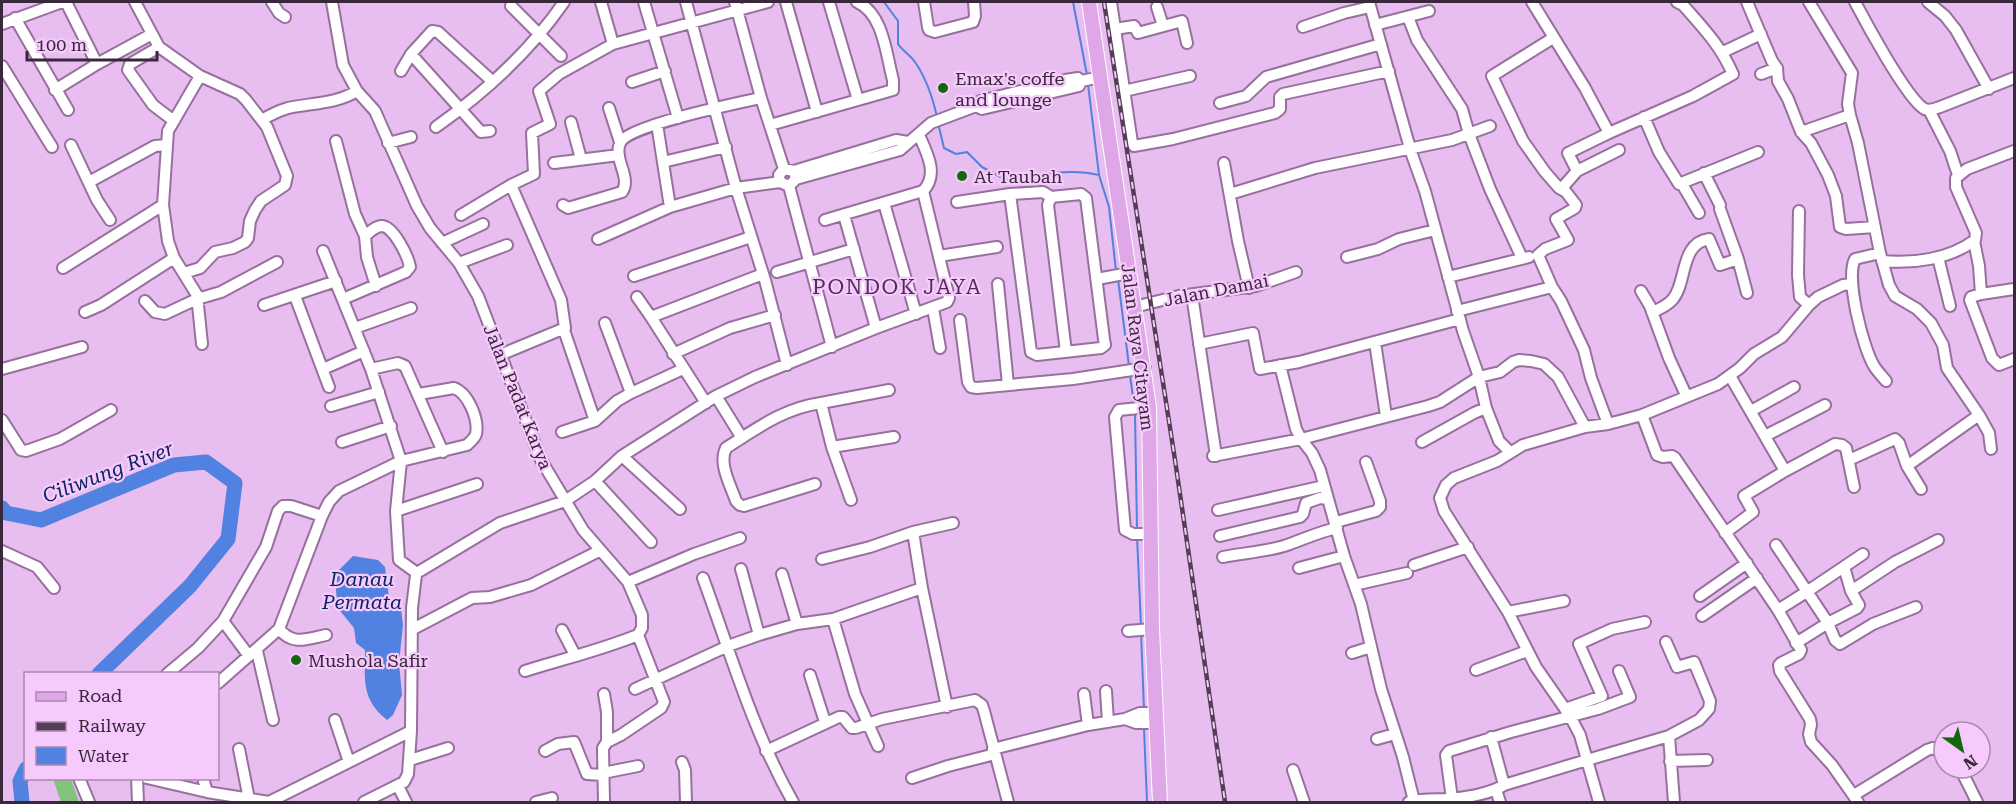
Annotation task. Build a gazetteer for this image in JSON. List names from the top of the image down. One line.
{"streets":{"main road":["Jalan Raya Citayam"],"street":["Jalan Damai","Jalan Padat Karya"]},"crossings":[["Jalan Damai","Jalan Raya Citayam"]],"districts":["PONDOK JAYA"],"water":["Ciliwung River","Danau Permata"],"places":["Emax's coffe and lounge","At Taubah","Mushola Safir"],"legend":["Road","Railway","Water"],"scale_bar":"100 m","north":"bottom right"}
